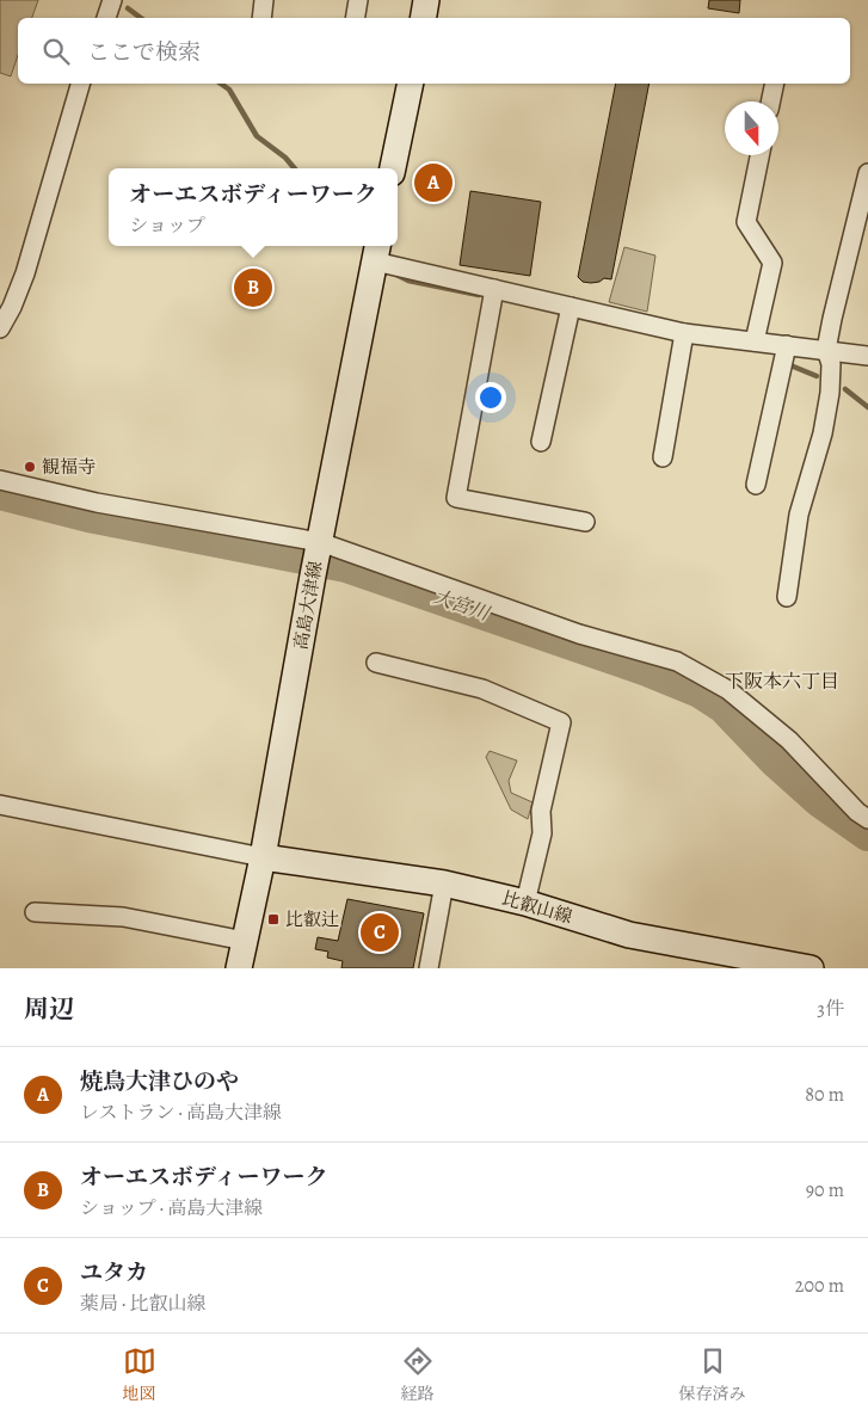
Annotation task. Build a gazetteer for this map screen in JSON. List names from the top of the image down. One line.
{"streets":{"main road":["高島大津線","比叡山線"]},"crossings":[["高島大津線","比叡山線"]],"districts":["下阪本六丁目"],"water":["大宮川"],"places":{"other":["観福寺"],"transit":["比叡辻"]},"north":"bottom","page":{"search":"ここで検索","pins":["A","B","C"],"popup":["オーエスボディーワーク","ショップ"],"heading":["周辺","3件"],"list":[{"mark":"A","name":"焼鳥大津ひのや","note":"レストラン · 高島大津線","value":"80 m"},{"mark":"B","name":"オーエスボディーワーク","note":"ショップ · 高島大津線","value":"90 m"},{"mark":"C","name":"ユタカ","note":"薬局 · 比叡山線","value":"200 m"}],"nav":["地図","経路","保存済み"]}}
